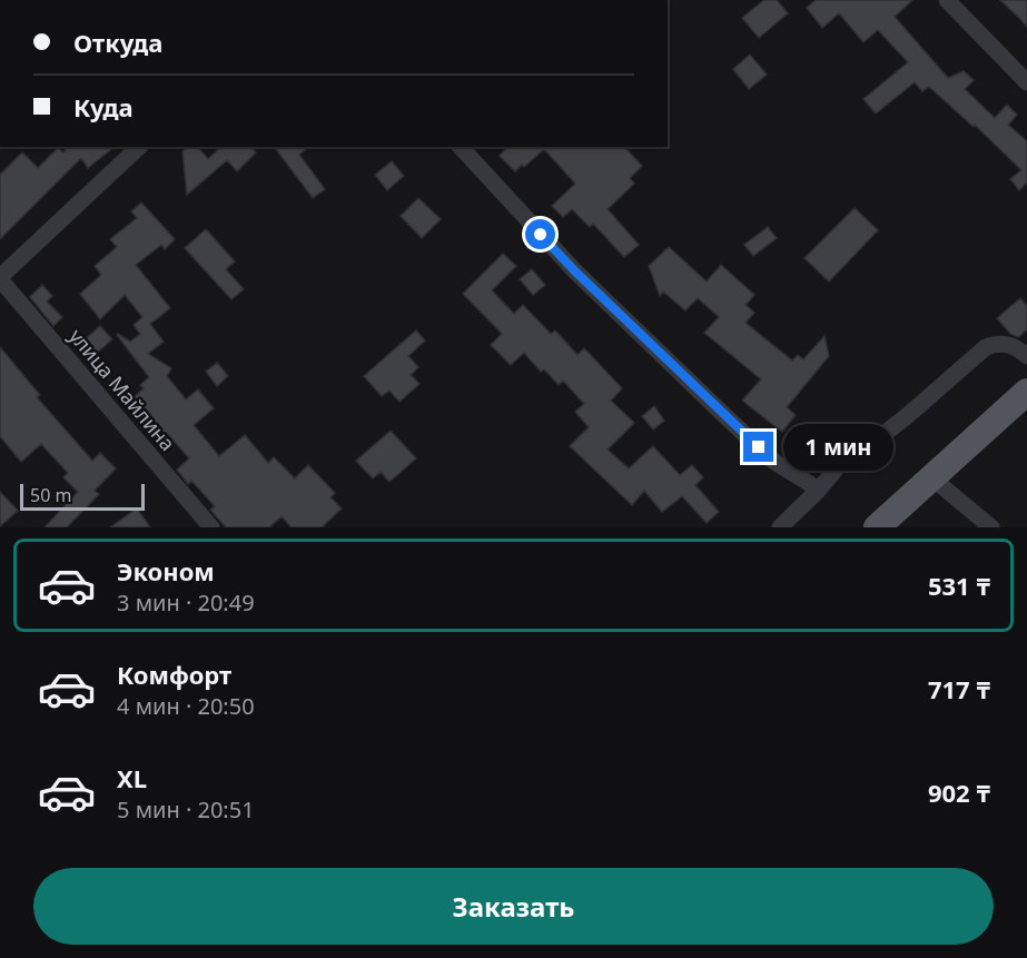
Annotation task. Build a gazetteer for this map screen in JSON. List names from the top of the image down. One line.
{"streets":{"street":["улица Майлина"]},"scale_bar":"50 m","page":{"banner":["Откуда","Куда"],"bubble":"1 мин","scale":"50 m","list":[{"name":"Эконом","note":"3 мин · 20:49","value":"531 ₸"},{"name":"Комфорт","note":"4 мин · 20:50","value":"717 ₸"},{"name":"XL","note":"5 мин · 20:51","value":"902 ₸"}],"buttons":"Заказать"}}
